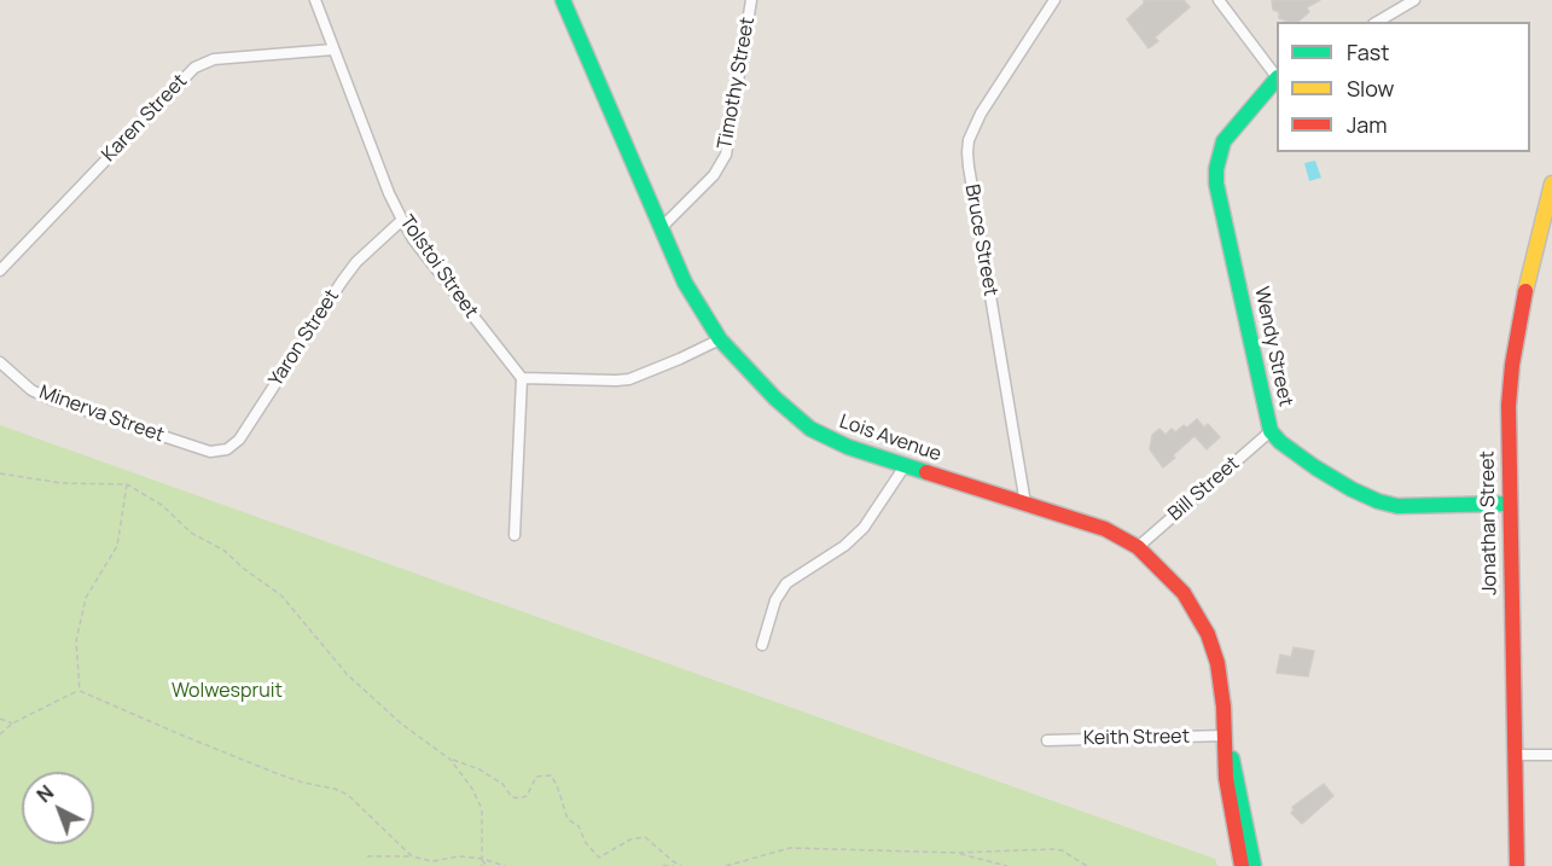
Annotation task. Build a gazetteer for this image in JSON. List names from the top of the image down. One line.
{"streets":{"street":["Timothy Street","Karen Street","Bruce Street","Tolstoi Street","Yaron Street","Wendy Street","Minerva Street","Lois Avenue","Bill Street","Jonathan Street","Keith Street"]},"crossings":[["Timothy Street","Lois Avenue"],["Karen Street","Tolstoi Street"],["Bruce Street","Lois Avenue"],["Tolstoi Street","Yaron Street"],["Yaron Street","Minerva Street"],["Wendy Street","Bill Street"],["Wendy Street","Jonathan Street"],["Lois Avenue","Bill Street"],["Lois Avenue","Keith Street"]],"parks":["Wolwespruit"],"legend":["Fast","Slow","Jam"],"north":"top left"}
